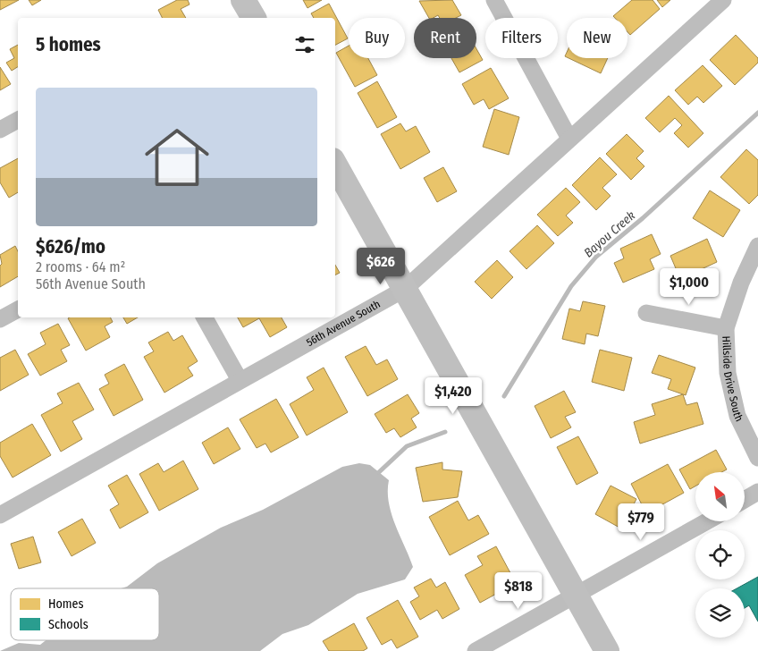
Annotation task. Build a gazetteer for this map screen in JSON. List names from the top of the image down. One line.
{"streets":{"street":["56th Avenue South","Hillside Drive South"]},"water":["Bayou Creek"],"legend":["Homes","Schools"],"north":"top left","page":{"chip":["Buy","Rent","Filters","New"],"heading":"5 homes","list":[{"name":"$626/mo","note":"2 rooms · 64 m² · 56th Avenue South"}],"price":["$626","$1,000","$1,420","$779","$818"]}}
